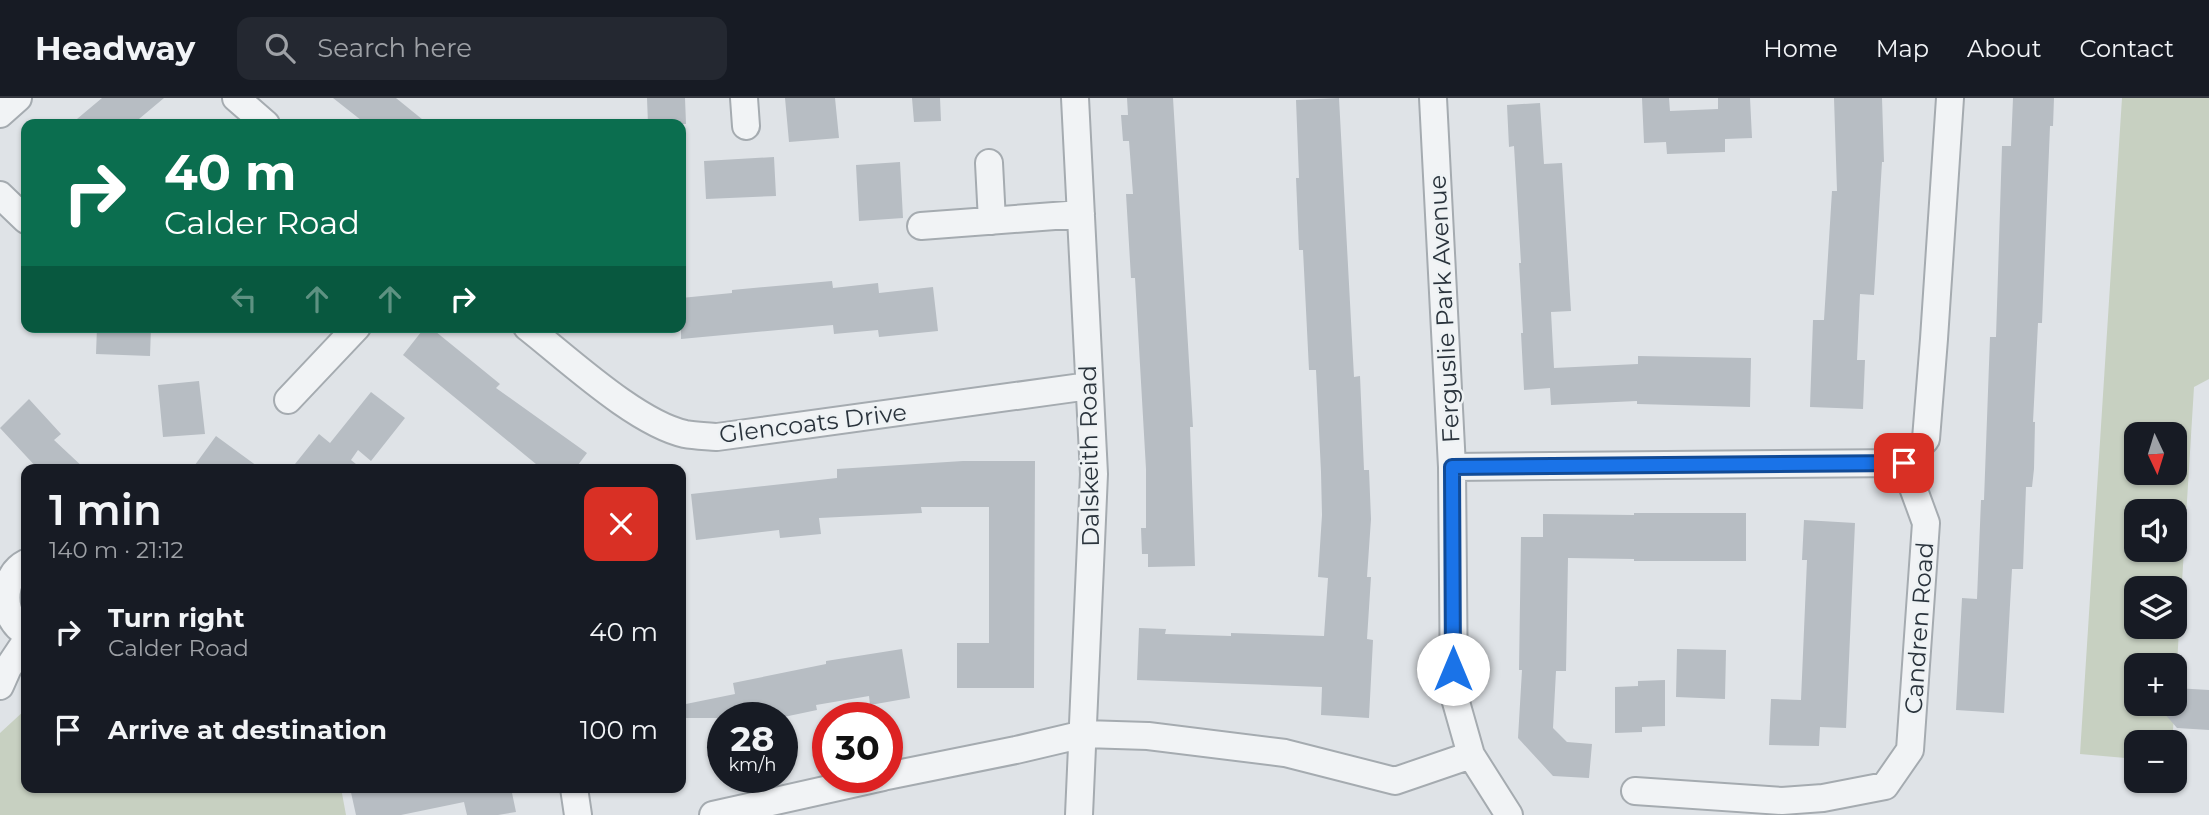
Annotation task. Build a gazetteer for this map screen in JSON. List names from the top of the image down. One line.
{"streets":{"street":["Ferguslie Park Avenue","Glencoats Drive","Dalskeith Road","Candren Road"]},"crossings":[["Glencoats Drive","Dalskeith Road"]],"north":"bottom","page":{"header":"Headway","search":"Search here","nav":["Home","Map","About","Contact"],"turn":["40 m","Calder Road"],"map_buttons":["+","−"],"heading":["1 min","140 m · 21:12"],"list":[{"name":"Turn right","note":"Calder Road","value":"40 m"},{"name":"Arrive at destination","value":"100 m"}],"speed":"28 km/h","limit":"30"}}
